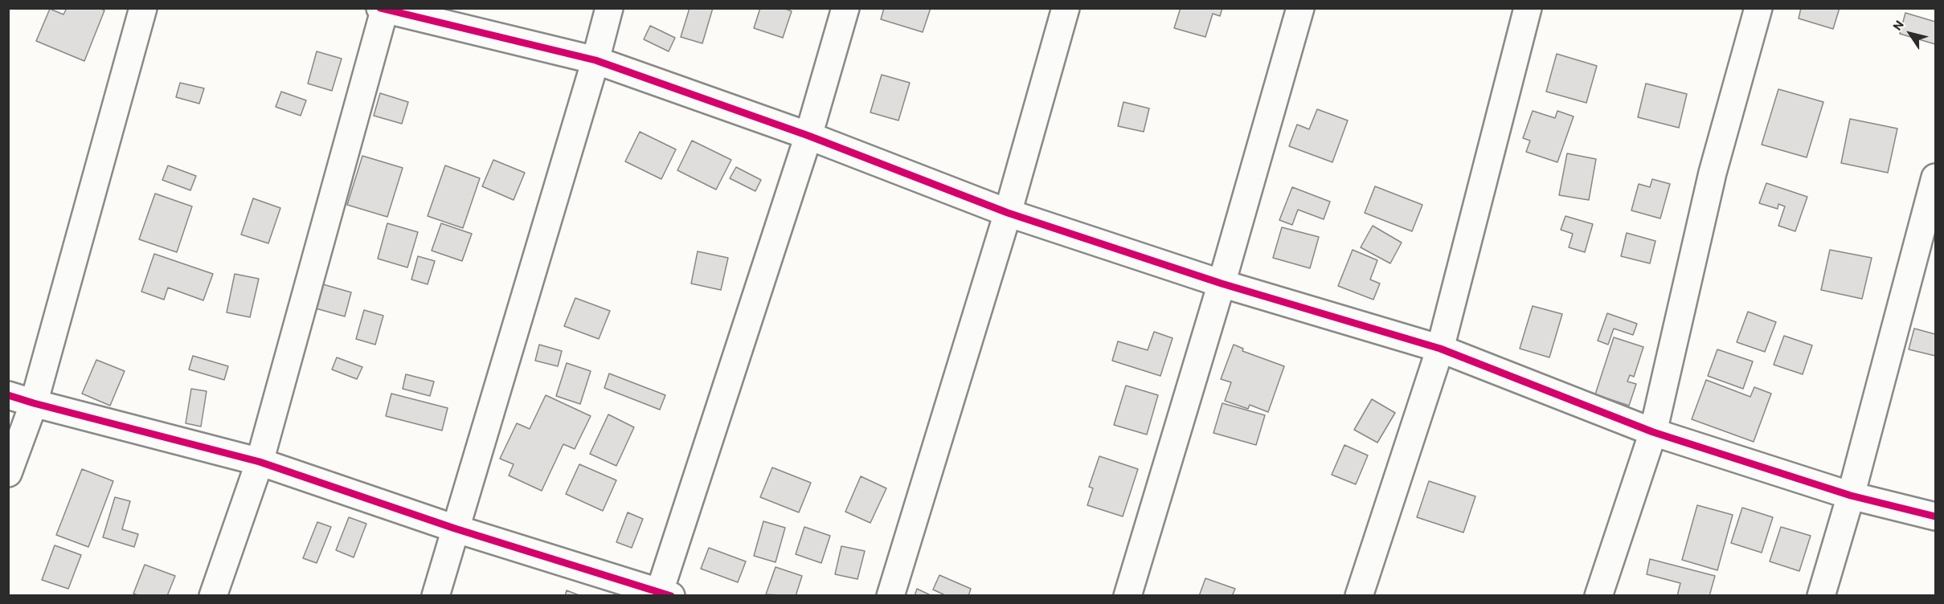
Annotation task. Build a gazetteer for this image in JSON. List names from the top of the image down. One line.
{"north":"top left"}
